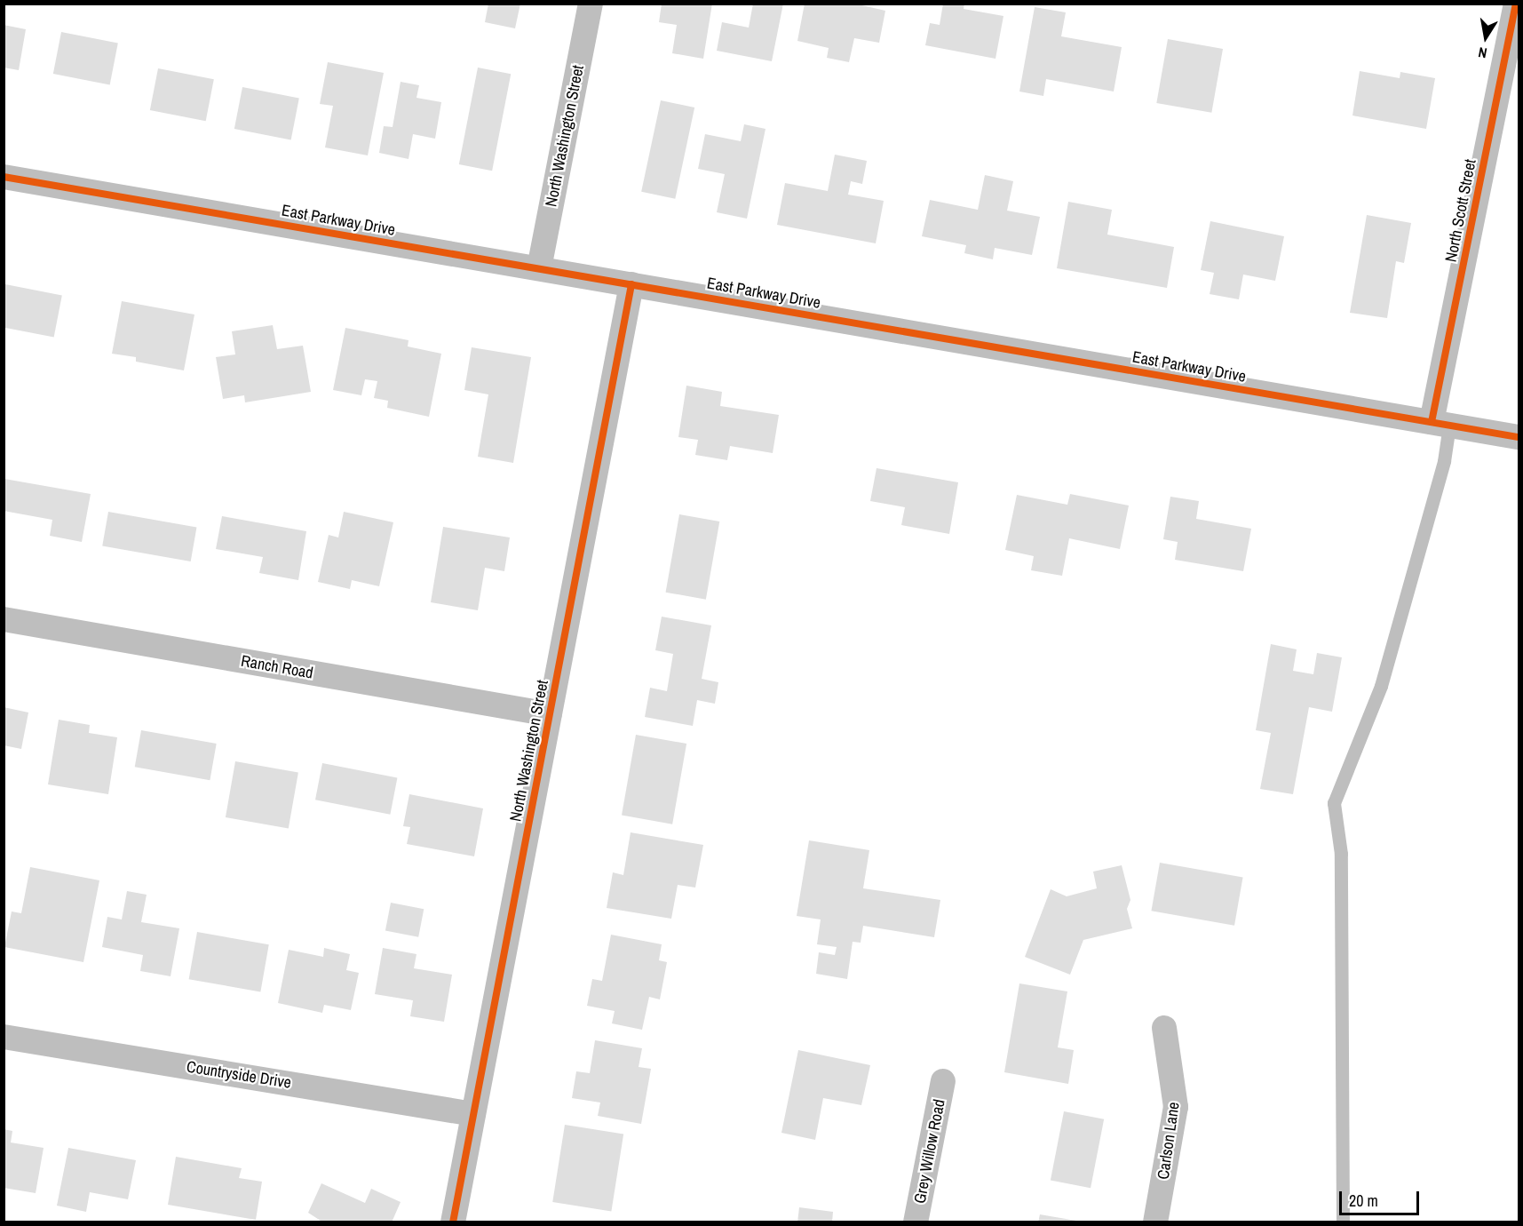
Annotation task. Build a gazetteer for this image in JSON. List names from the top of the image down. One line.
{"streets":{"street":["North Washington Street","North Scott Street","East Parkway Drive","Ranch Road","Countryside Drive","Carlson Lane","Grey Willow Road"]},"crossings":[["North Washington Street","East Parkway Drive"],["North Washington Street","Ranch Road"],["North Washington Street","Countryside Drive"],["North Scott Street","East Parkway Drive"]],"scale_bar":"20 m","north":"bottom"}
